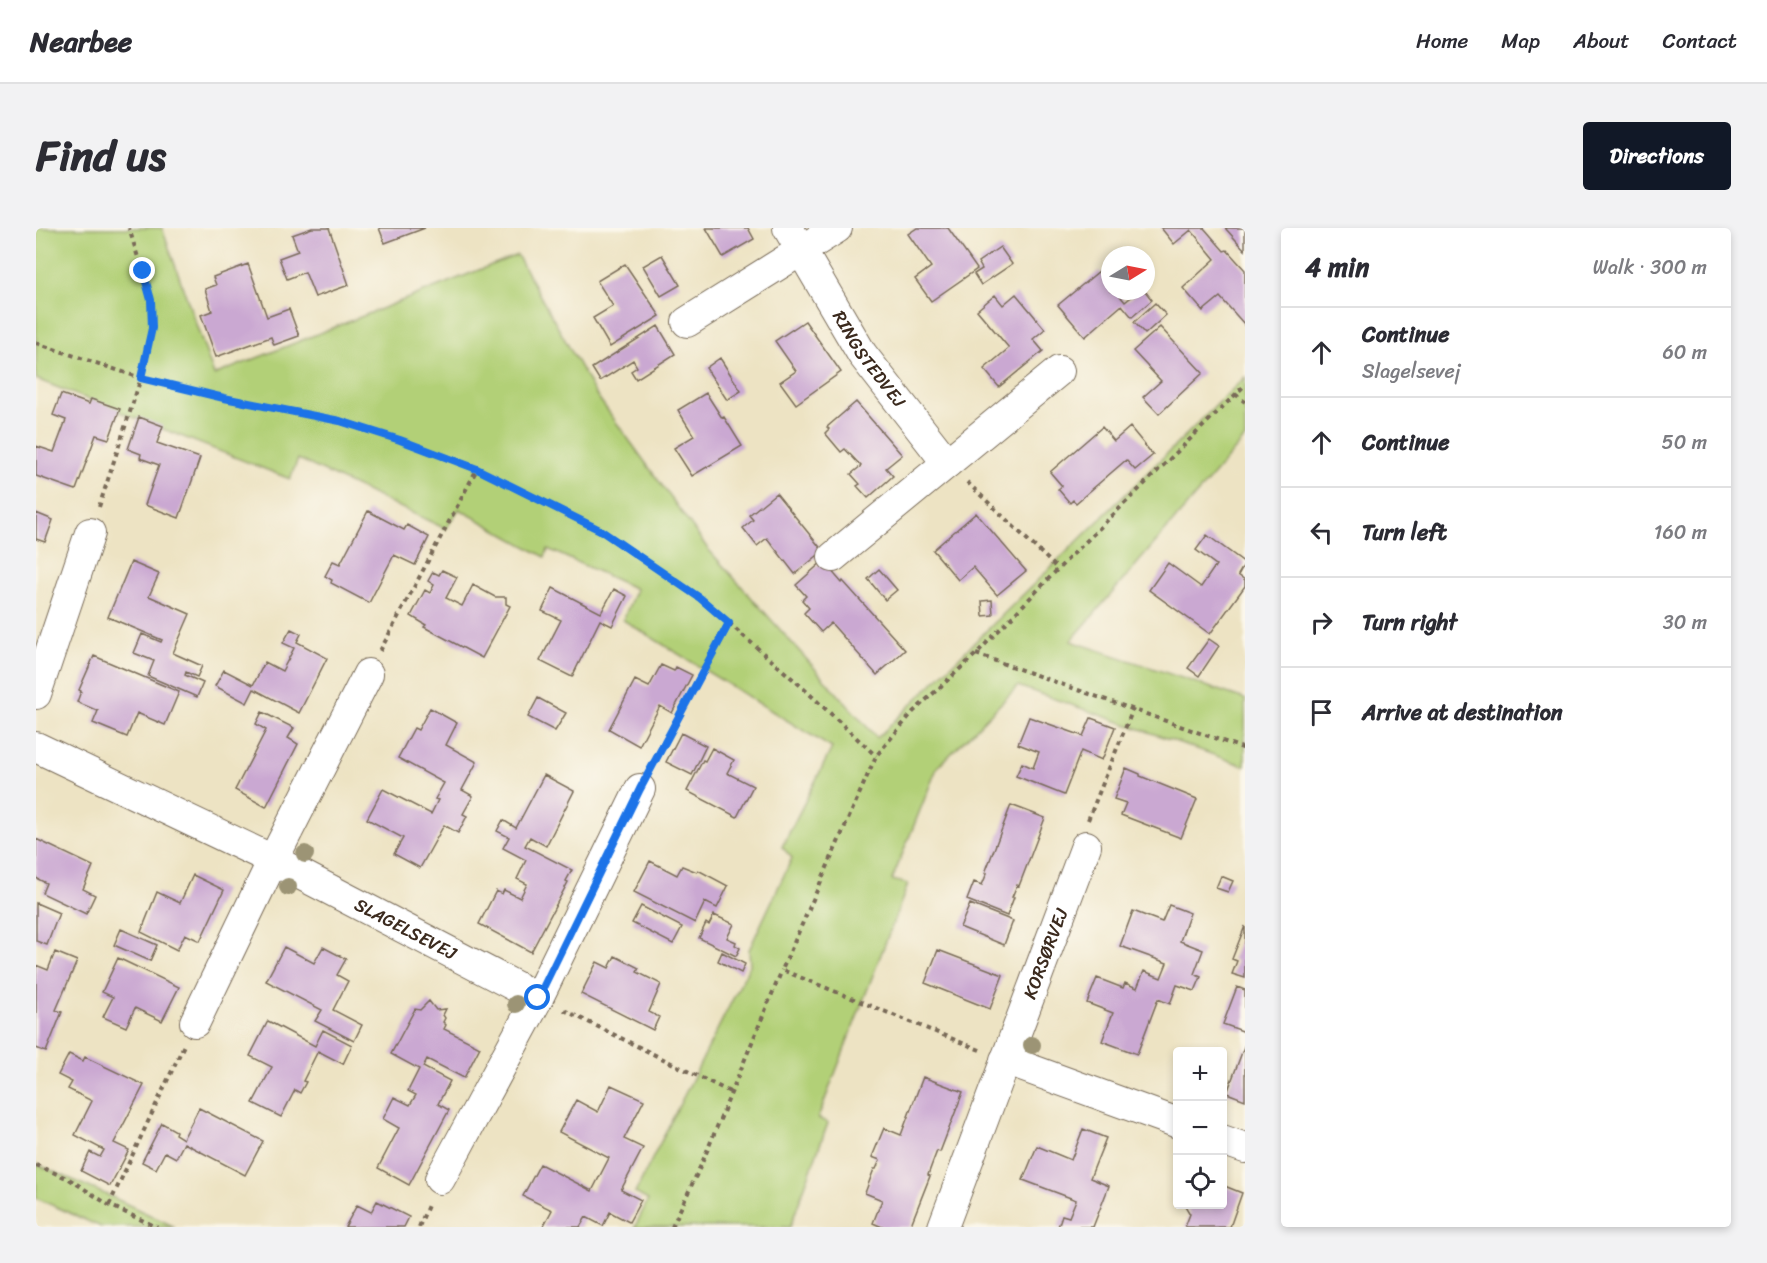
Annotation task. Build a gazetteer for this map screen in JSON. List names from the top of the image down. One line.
{"streets":{"street":["RINGSTEDVEJ","SLAGELSEVEJ","KORSØRVEJ"]},"north":"right","page":{"header":"Nearbee","nav":["Home","Map","About","Contact"],"title":"Find us","buttons":"Directions","heading":["4 min","Walk · 300 m"],"list":[["Continue","Slagelsevej","60 m"],["Continue","50 m"],["Turn left","160 m"],["Turn right","30 m"],"Arrive at destination"],"map_buttons":["+","−"]}}
